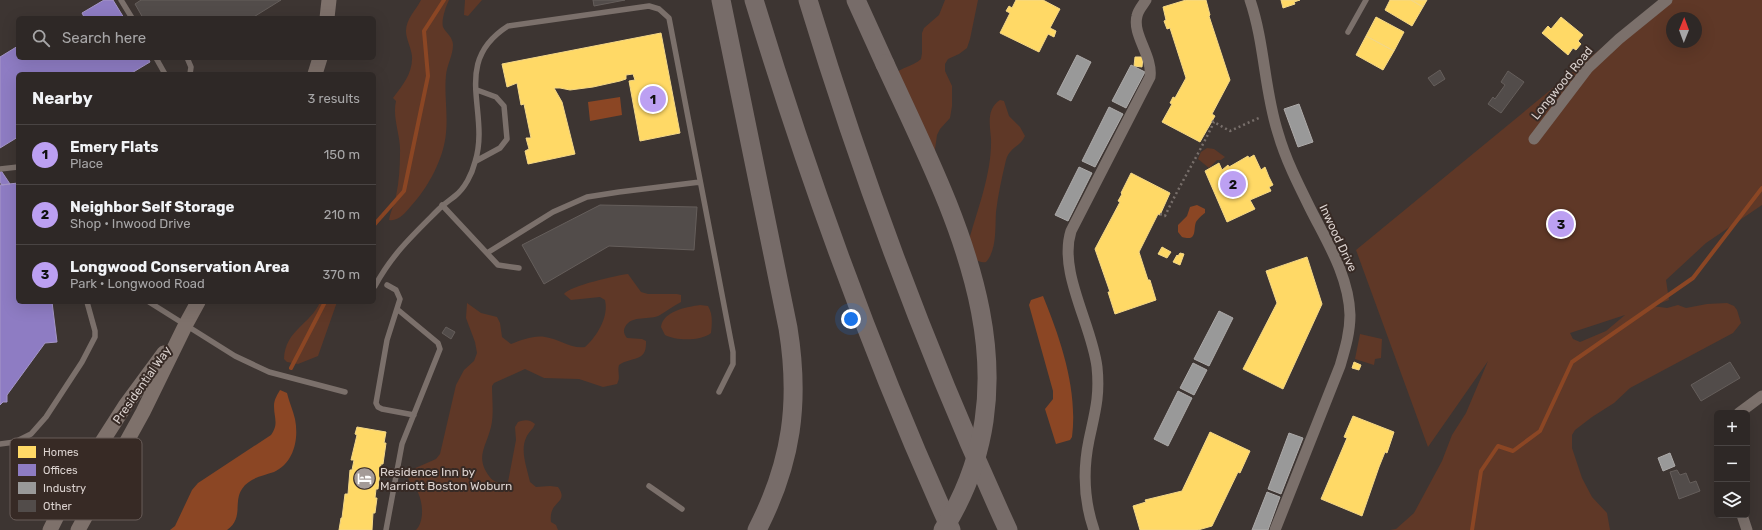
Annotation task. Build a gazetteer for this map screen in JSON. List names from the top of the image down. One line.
{"streets":{"street":["Longwood Road","Inwood Drive","Presidential Way"]},"places":{"hotel":["Residence Inn by Marriott Boston Woburn"]},"legend":["Homes","Offices","Industry","Other"],"north":"top","page":{"search":"Search here","heading":["Nearby","3 results"],"pins":["1","2","3"],"list":[{"mark":"1","name":"Emery Flats","note":"Place","value":"150 m"},{"mark":"2","name":"Neighbor Self Storage","note":"Shop · Inwood Drive","value":"210 m"},{"mark":"3","name":"Longwood Conservation Area","note":"Park · Longwood Road","value":"370 m"}],"map_buttons":["+","−"]}}
